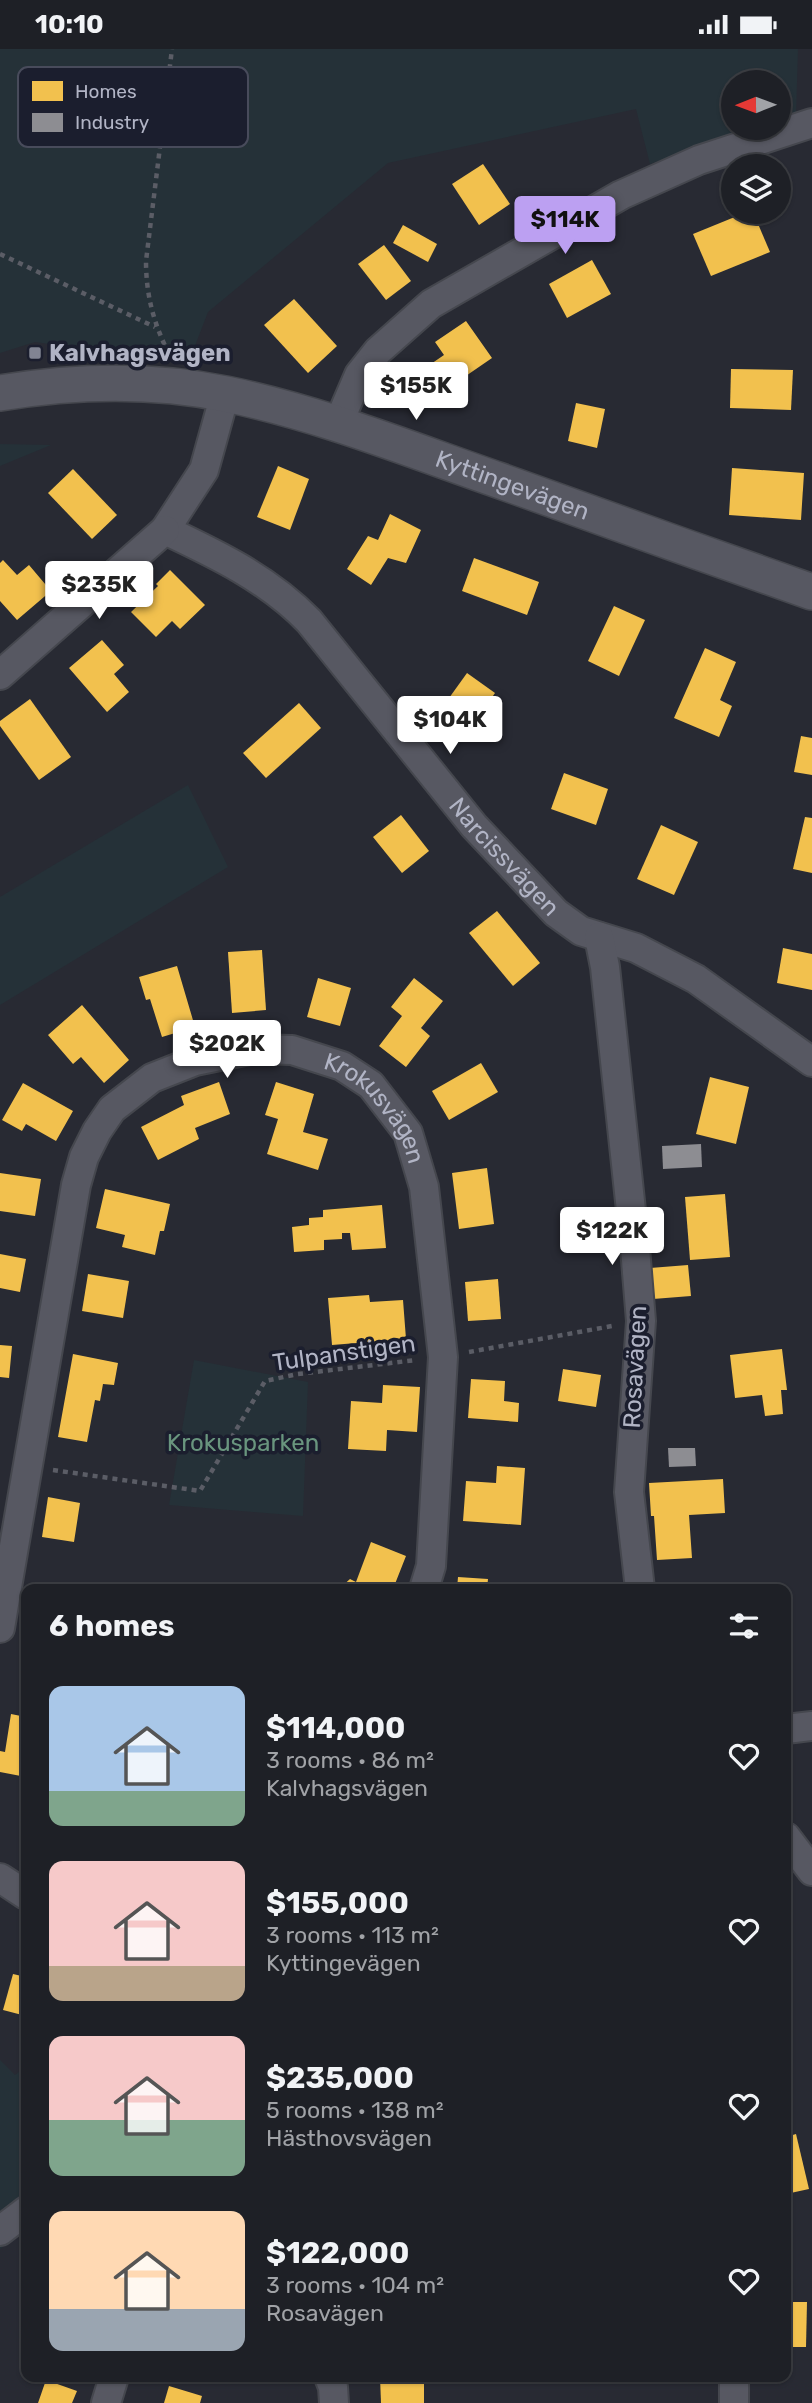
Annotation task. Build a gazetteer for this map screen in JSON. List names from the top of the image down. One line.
{"streets":{"street":["Kyttingevägen","Narcissvägen","Krokusvägen","Rosavägen"],"path":["Tulpanstigen"]},"crossings":[["Narcissvägen","Rosavägen"],["Krokusvägen","Tulpanstigen"],["Tulpanstigen","Rosavägen"]],"parks":["Krokusparken"],"places":{"transit":["Kalvhagsvägen"]},"legend":["Homes","Industry"],"north":"left","page":{"status":"10:10","price":["$114K","$155K","$235K","$104K","$202K","$122K"],"heading":"6 homes","list":[{"name":"$114,000","note":"3 rooms · 86 m² · Kalvhagsvägen"},{"name":"$155,000","note":"3 rooms · 113 m² · Kyttingevägen"},{"name":"$235,000","note":"5 rooms · 138 m² · Hästhovsvägen"},{"name":"$122,000","note":"3 rooms · 104 m² · Rosavägen"}]}}
